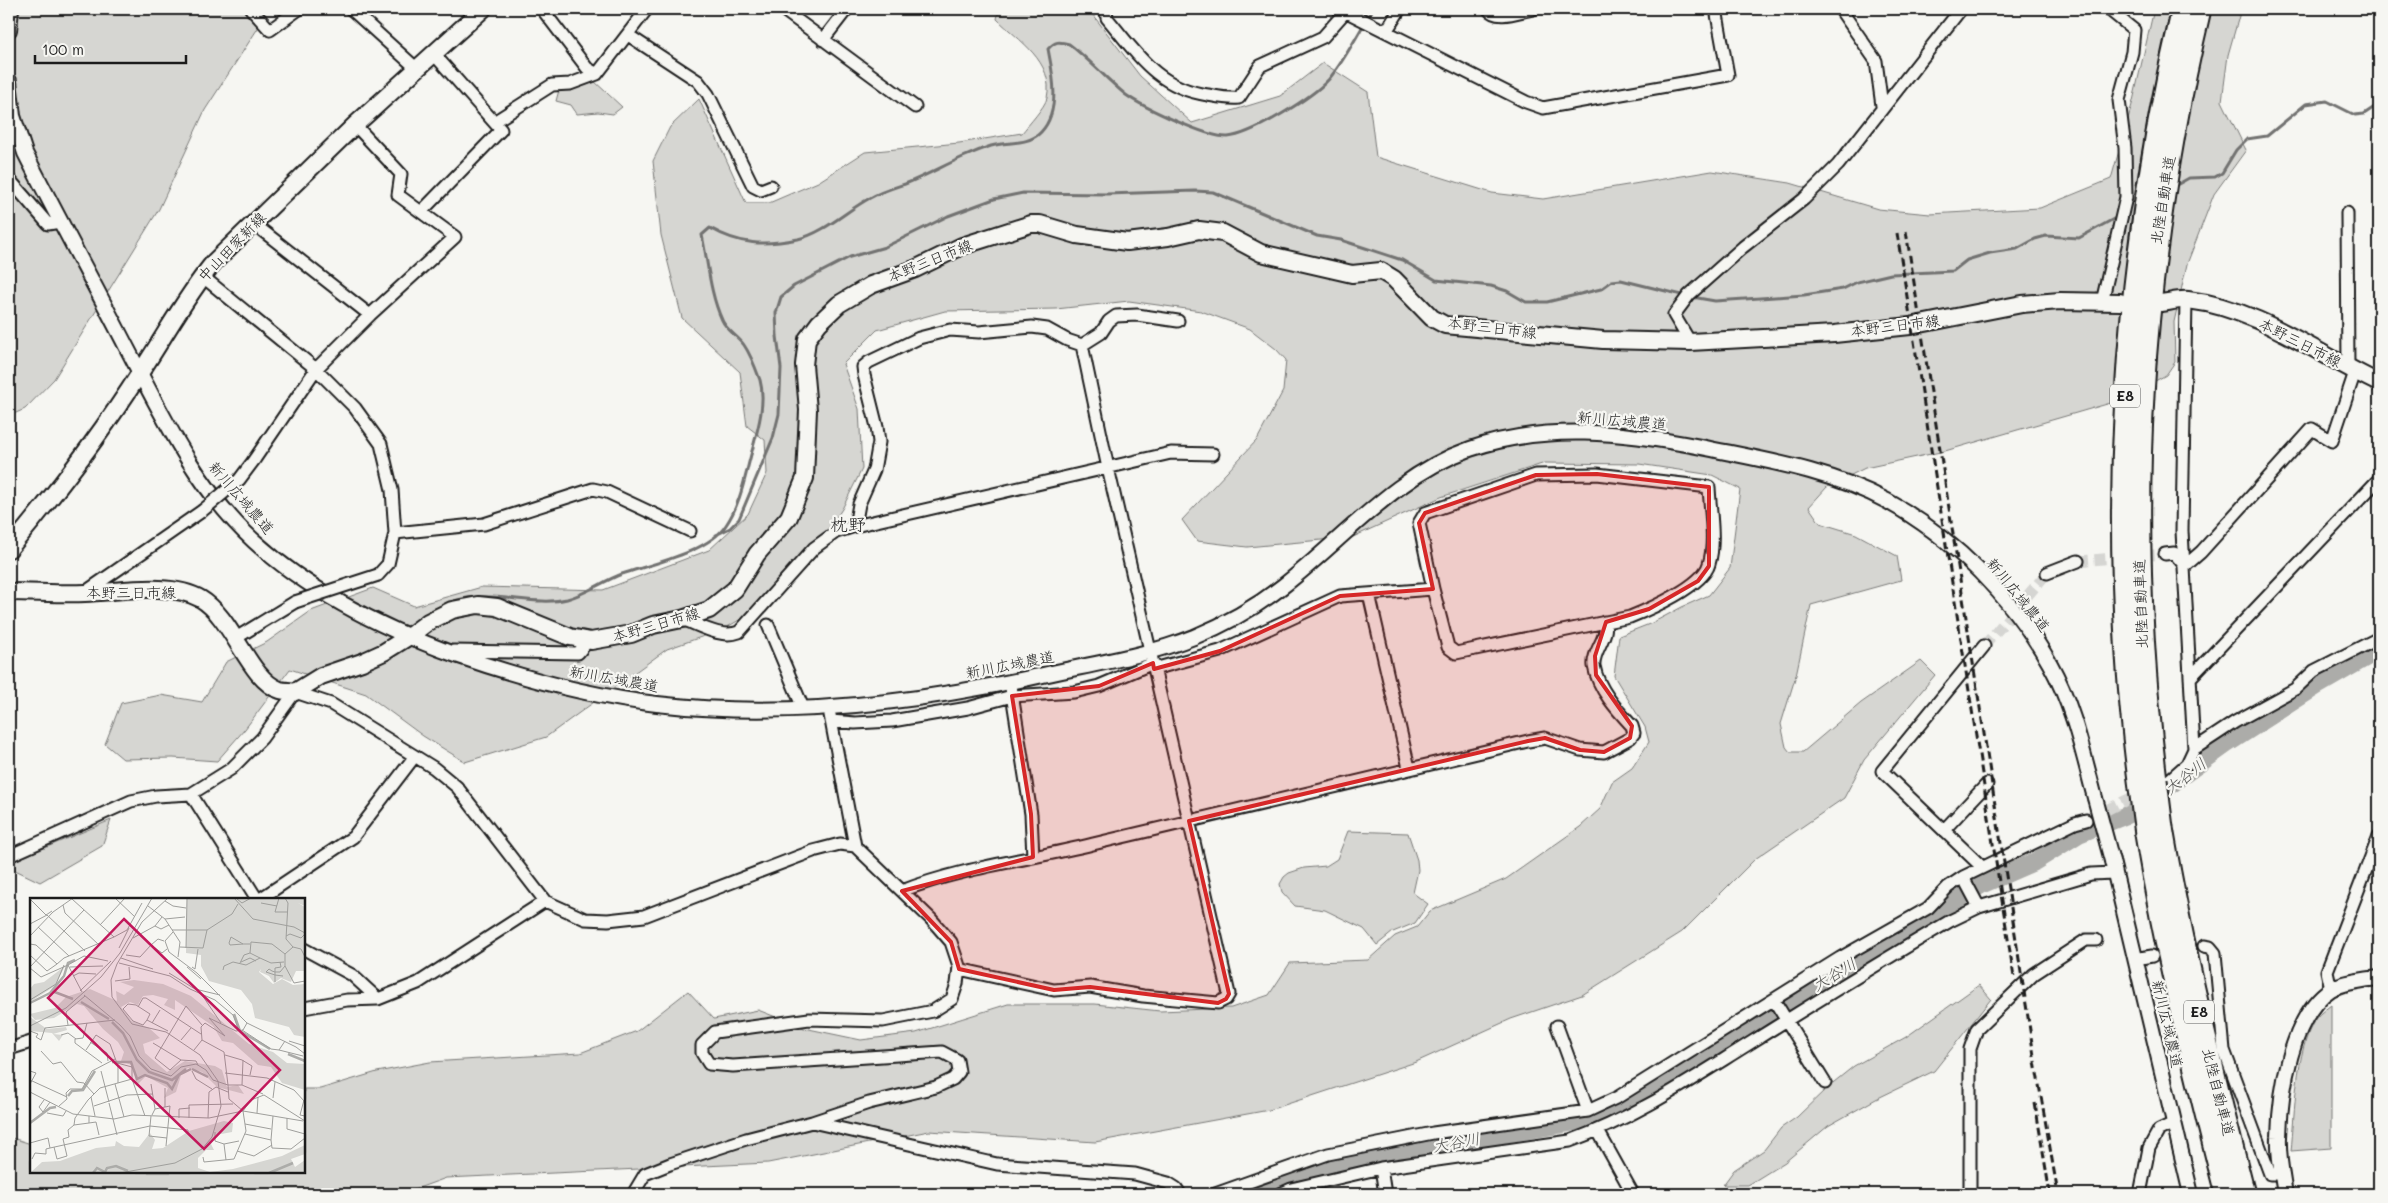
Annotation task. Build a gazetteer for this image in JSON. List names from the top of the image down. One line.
{"streets":{"highway":["北陸自動車道","E8"],"main road":["中山田家新線","本野三日市線"],"street":["新川広域農道"]},"crossings":[["中山田家新線","新川広域農道"],["本野三日市線","新川広域農道"]],"districts":["枕野"],"water":["大谷川"],"scale_bar":"100 m"}
